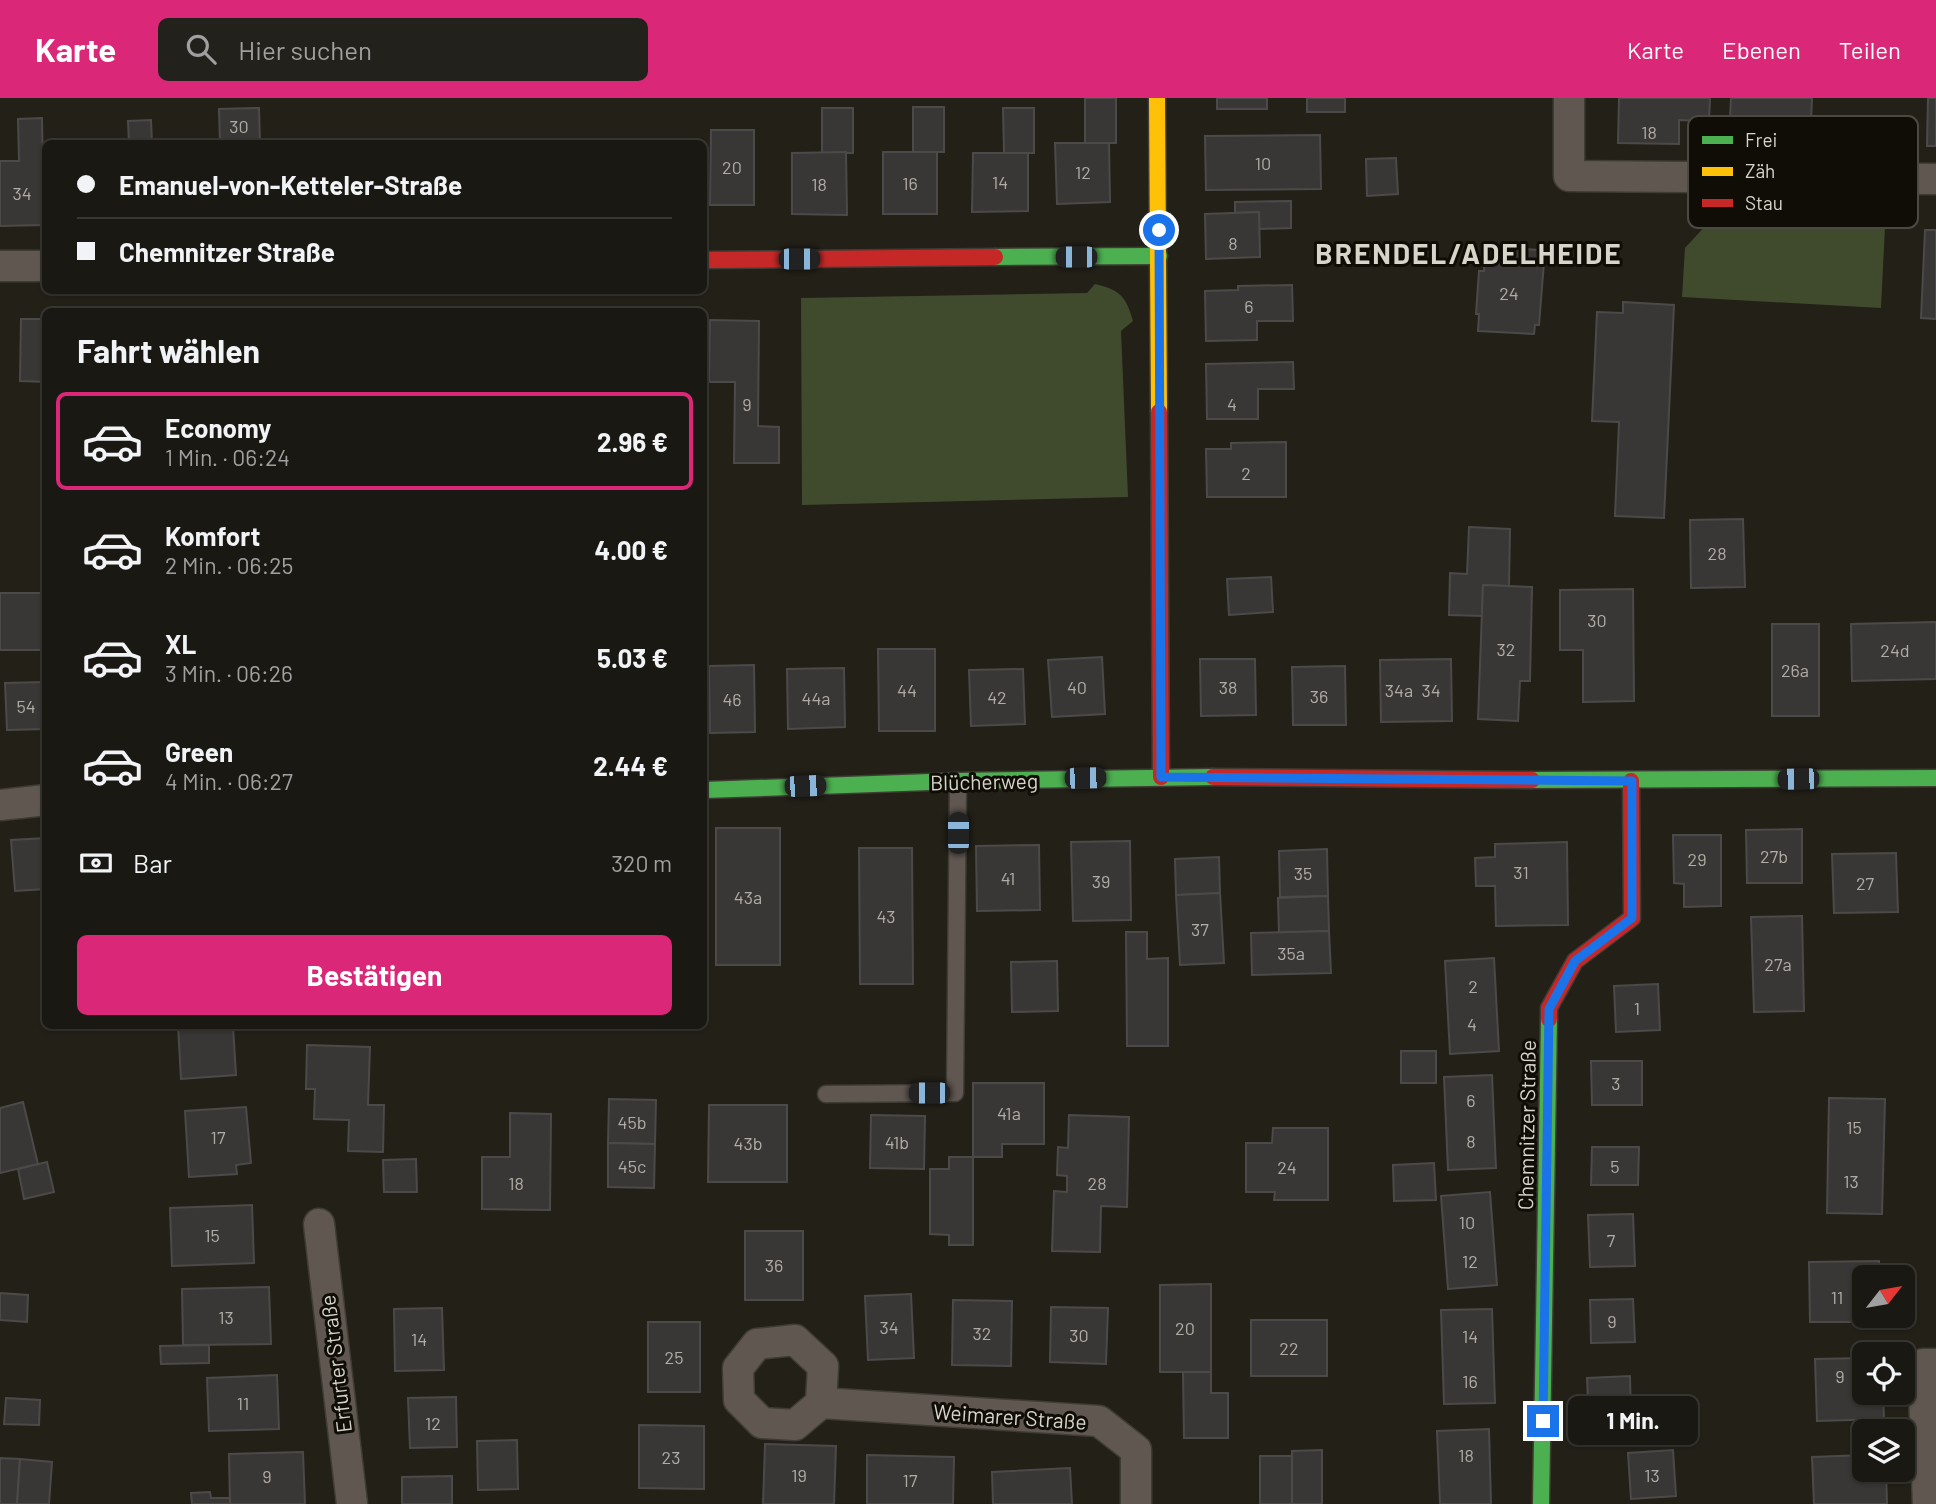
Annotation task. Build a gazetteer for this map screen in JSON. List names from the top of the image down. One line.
{"streets":{"street":["Blücherweg","Chemnitzer Straße","Erfurter Straße","Weimarer Straße"]},"crossings":[["Blücherweg","Chemnitzer Straße"]],"districts":["BRENDEL/ADELHEIDE"],"house_numbers":["30","18","10","20","12","14","16","18","34","8","24","6","9","4","2","28","30","32","24d","26a","40","38","44","34a","34","36","42","44a","46","54","27b","29","31","35","41","39","27","43a","43","37","35a","27a","2","1","4","3","6","41a","45b","15","17","8","41b","43b","45c","5","24","13","18","28","10","15","7","12","36","11","13","9","34","20","32","30","14","14","22","25","9","16","11","12","18","23","19","13","9","17"],"legend":["Frei","Zäh","Stau"],"north":"top right","page":{"header":"Karte","search":"Hier suchen","nav":["Karte","Ebenen","Teilen"],"banner":["Emanuel-von-Ketteler-Straße","Chemnitzer Straße"],"heading":"Fahrt wählen","list":[{"name":"Economy","note":"1 Min. · 06:24","value":"2.96 €"},{"name":"Komfort","note":"2 Min. · 06:25","value":"4.00 €"},{"name":"XL","note":"3 Min. · 06:26","value":"5.03 €"},{"name":"Green","note":"4 Min. · 06:27","value":"2.44 €"}],"pay":["Bar","320 m"],"buttons":"Bestätigen","bubble":"1 Min."}}
